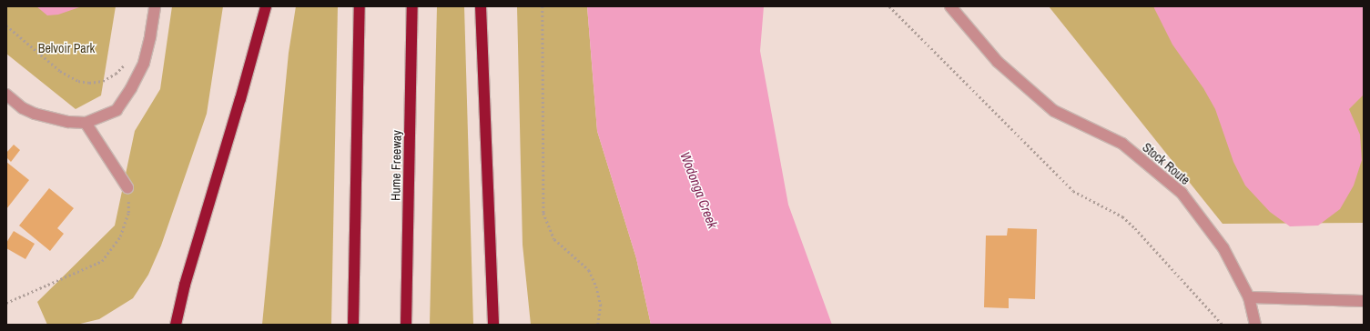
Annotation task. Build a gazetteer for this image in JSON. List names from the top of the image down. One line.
{"streets":{"highway":["Hume Freeway"],"street":["Stock Route"]},"water":["Wodonga Creek"],"parks":["Belvoir Park"]}
